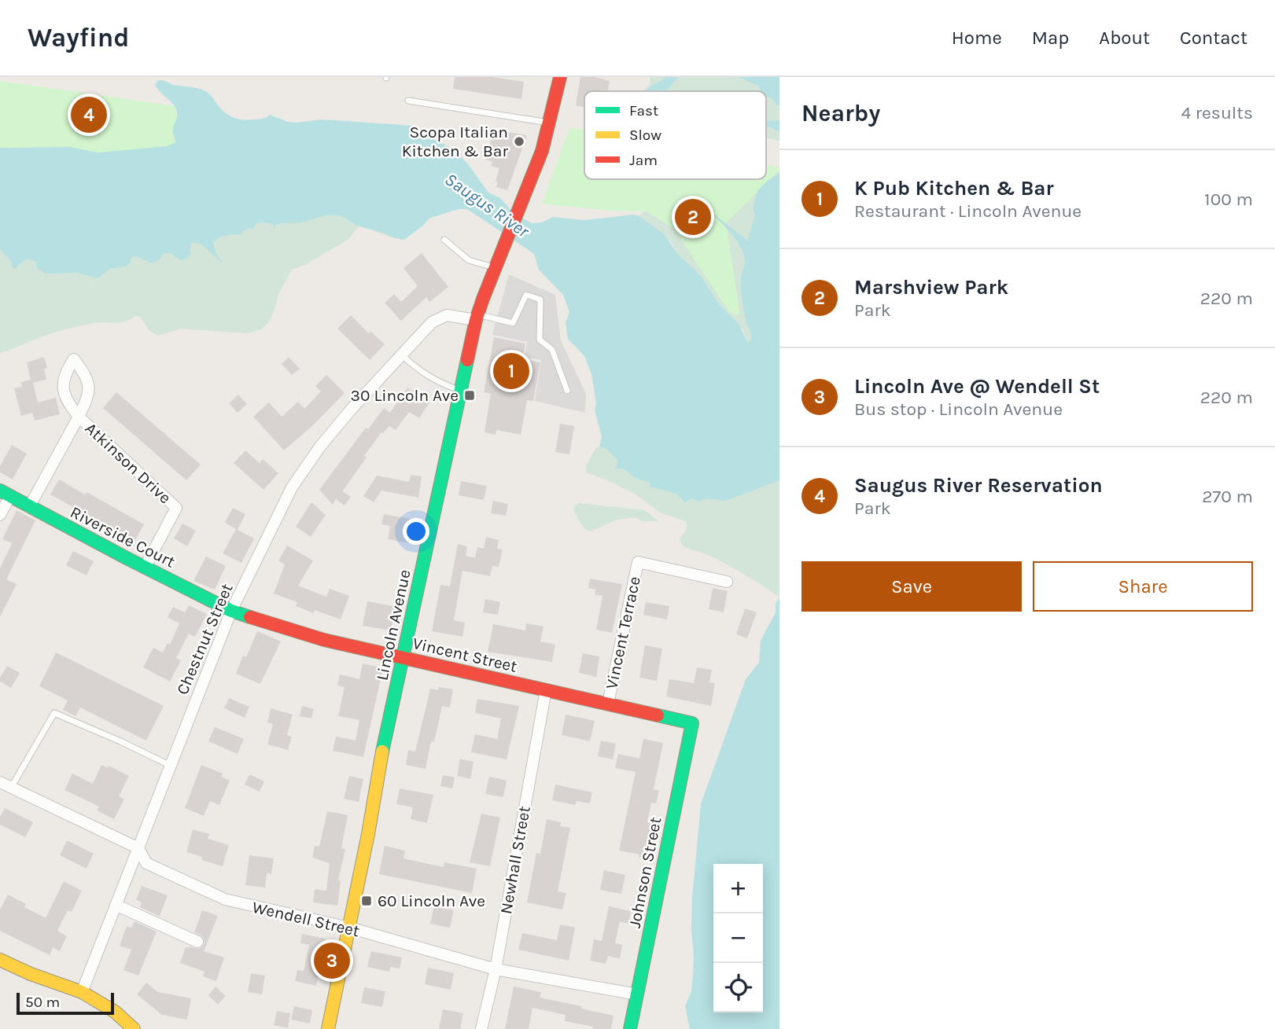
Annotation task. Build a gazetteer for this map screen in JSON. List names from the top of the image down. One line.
{"streets":{"main road":["Riverside Court","Lincoln Avenue","Vincent Street","Johnson Street"],"street":["Atkinson Drive","Vincent Terrace","Chestnut Street","Newhall Street","Wendell Street"]},"crossings":[["Atkinson Drive","Riverside Court"],["Riverside Court","Chestnut Street"],["Riverside Court","Vincent Street"],["Lincoln Avenue","Chestnut Street"],["Lincoln Avenue","Vincent Street"],["Lincoln Avenue","Wendell Street"],["Vincent Terrace","Vincent Street"],["Chestnut Street","Vincent Street"],["Chestnut Street","Wendell Street"],["Vincent Street","Newhall Street"],["Vincent Street","Johnson Street"],["Newhall Street","Wendell Street"],["Johnson Street","Wendell Street"]],"water":["Saugus River"],"places":{"other":["Scopa Italian Kitchen & Bar"],"transit":["30 Lincoln Ave","60 Lincoln Ave"]},"legend":["Fast","Slow","Jam"],"scale_bar":"50 m","page":{"header":"Wayfind","nav":["Home","Map","About","Contact"],"heading":["Nearby","4 results"],"pins":["4","2","1","3"],"list":[{"mark":"1","name":"K Pub Kitchen & Bar","note":"Restaurant · Lincoln Avenue","value":"100 m"},{"mark":"2","name":"Marshview Park","note":"Park","value":"220 m"},{"mark":"3","name":"Lincoln Ave @ Wendell St","note":"Bus stop · Lincoln Avenue","value":"220 m"},{"mark":"4","name":"Saugus River Reservation","note":"Park","value":"270 m"}],"buttons":["Save","Share"],"map_buttons":["+","−"],"scale":"50 m"}}
